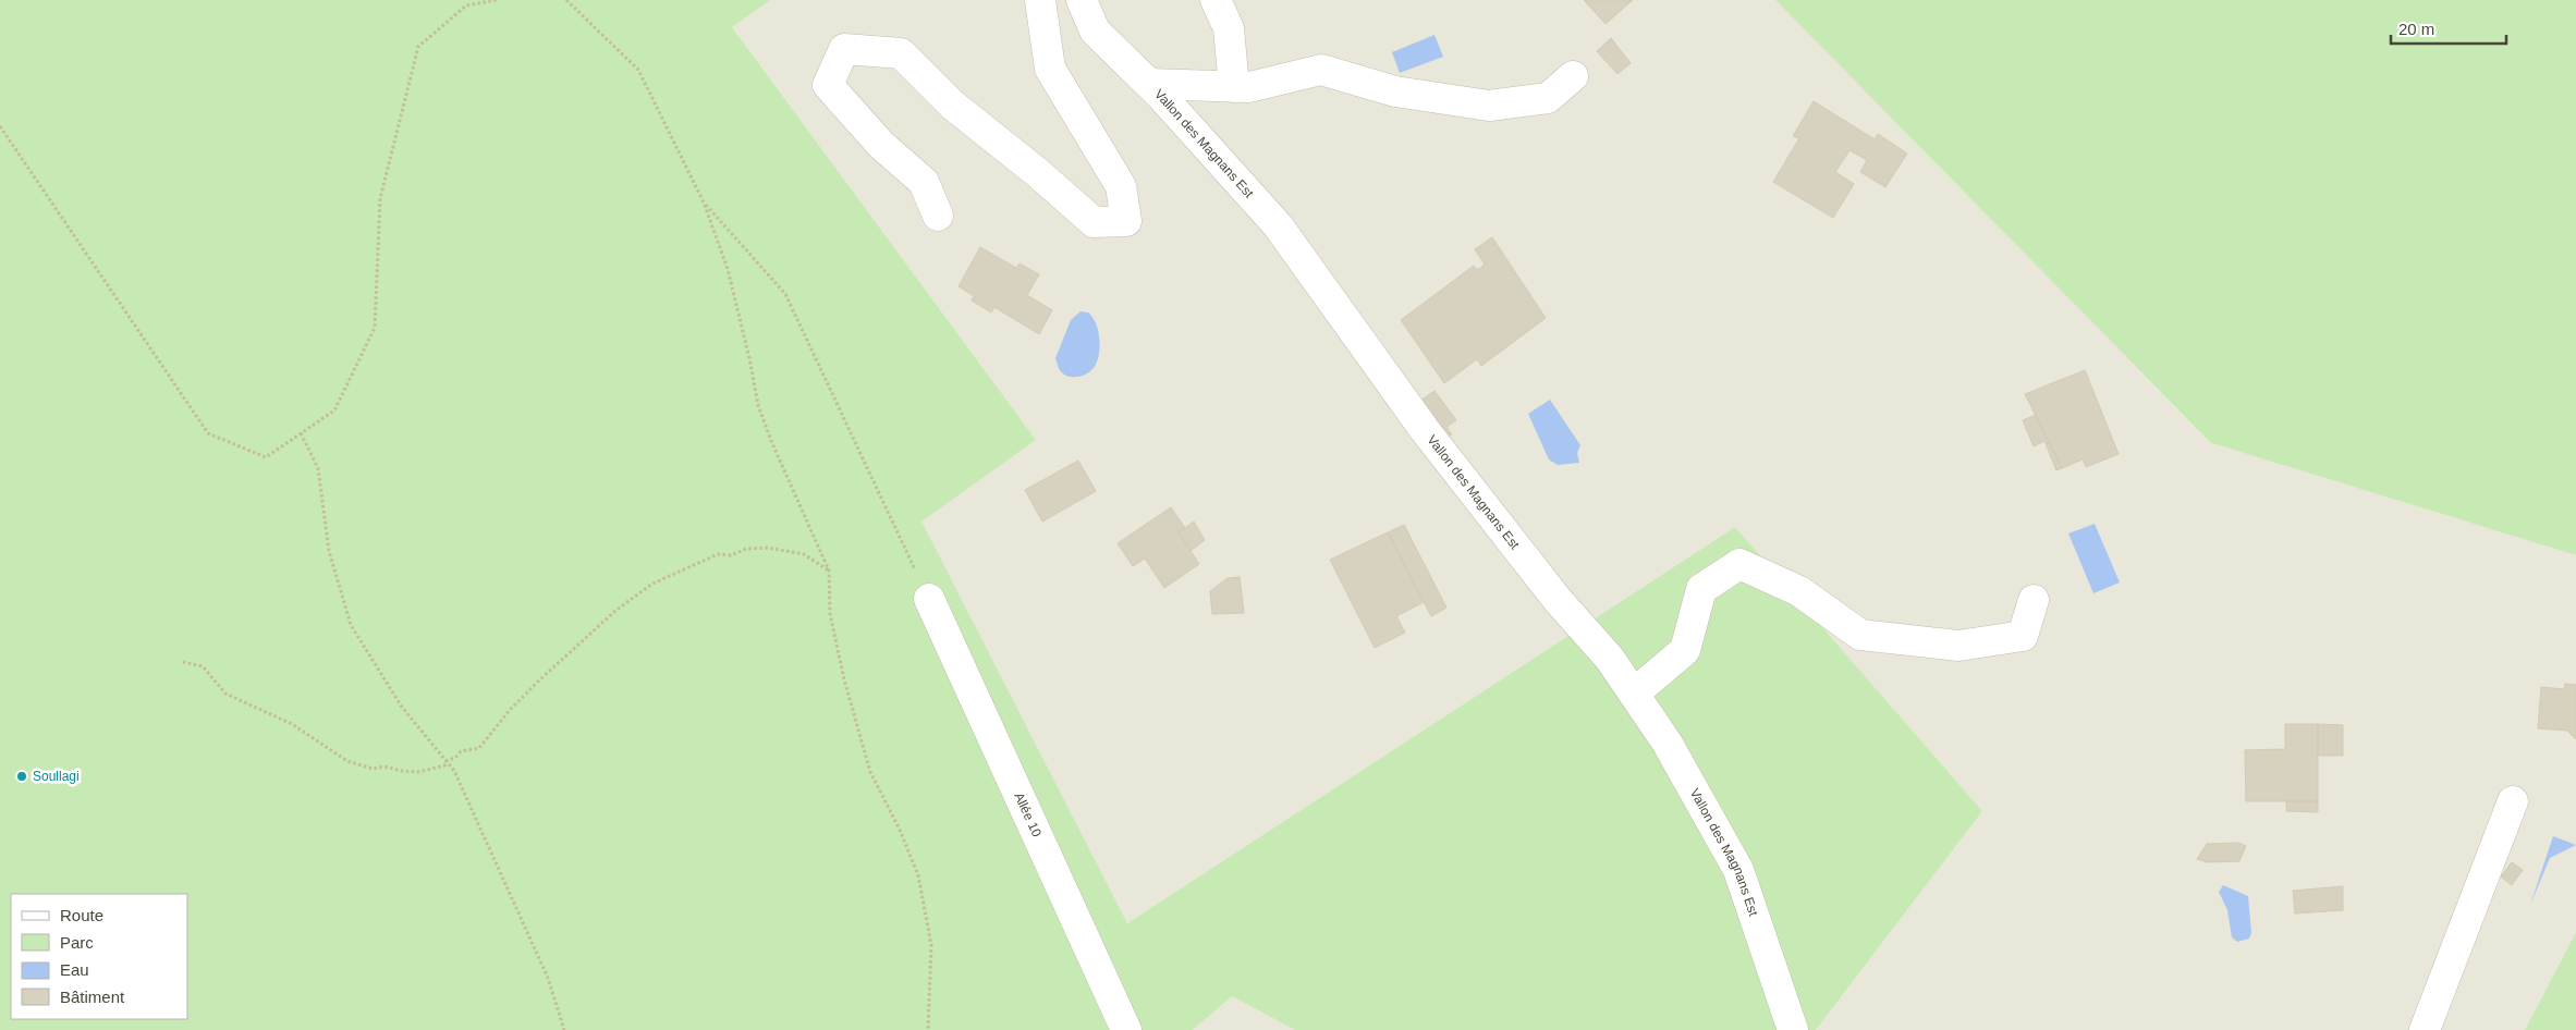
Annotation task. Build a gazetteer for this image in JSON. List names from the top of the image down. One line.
{"streets":{"street":["Vallon des Magnans Est","Allée 10"]},"places":["Soullagi"],"legend":["Route","Parc","Eau","Bâtiment"],"scale_bar":"20 m"}
